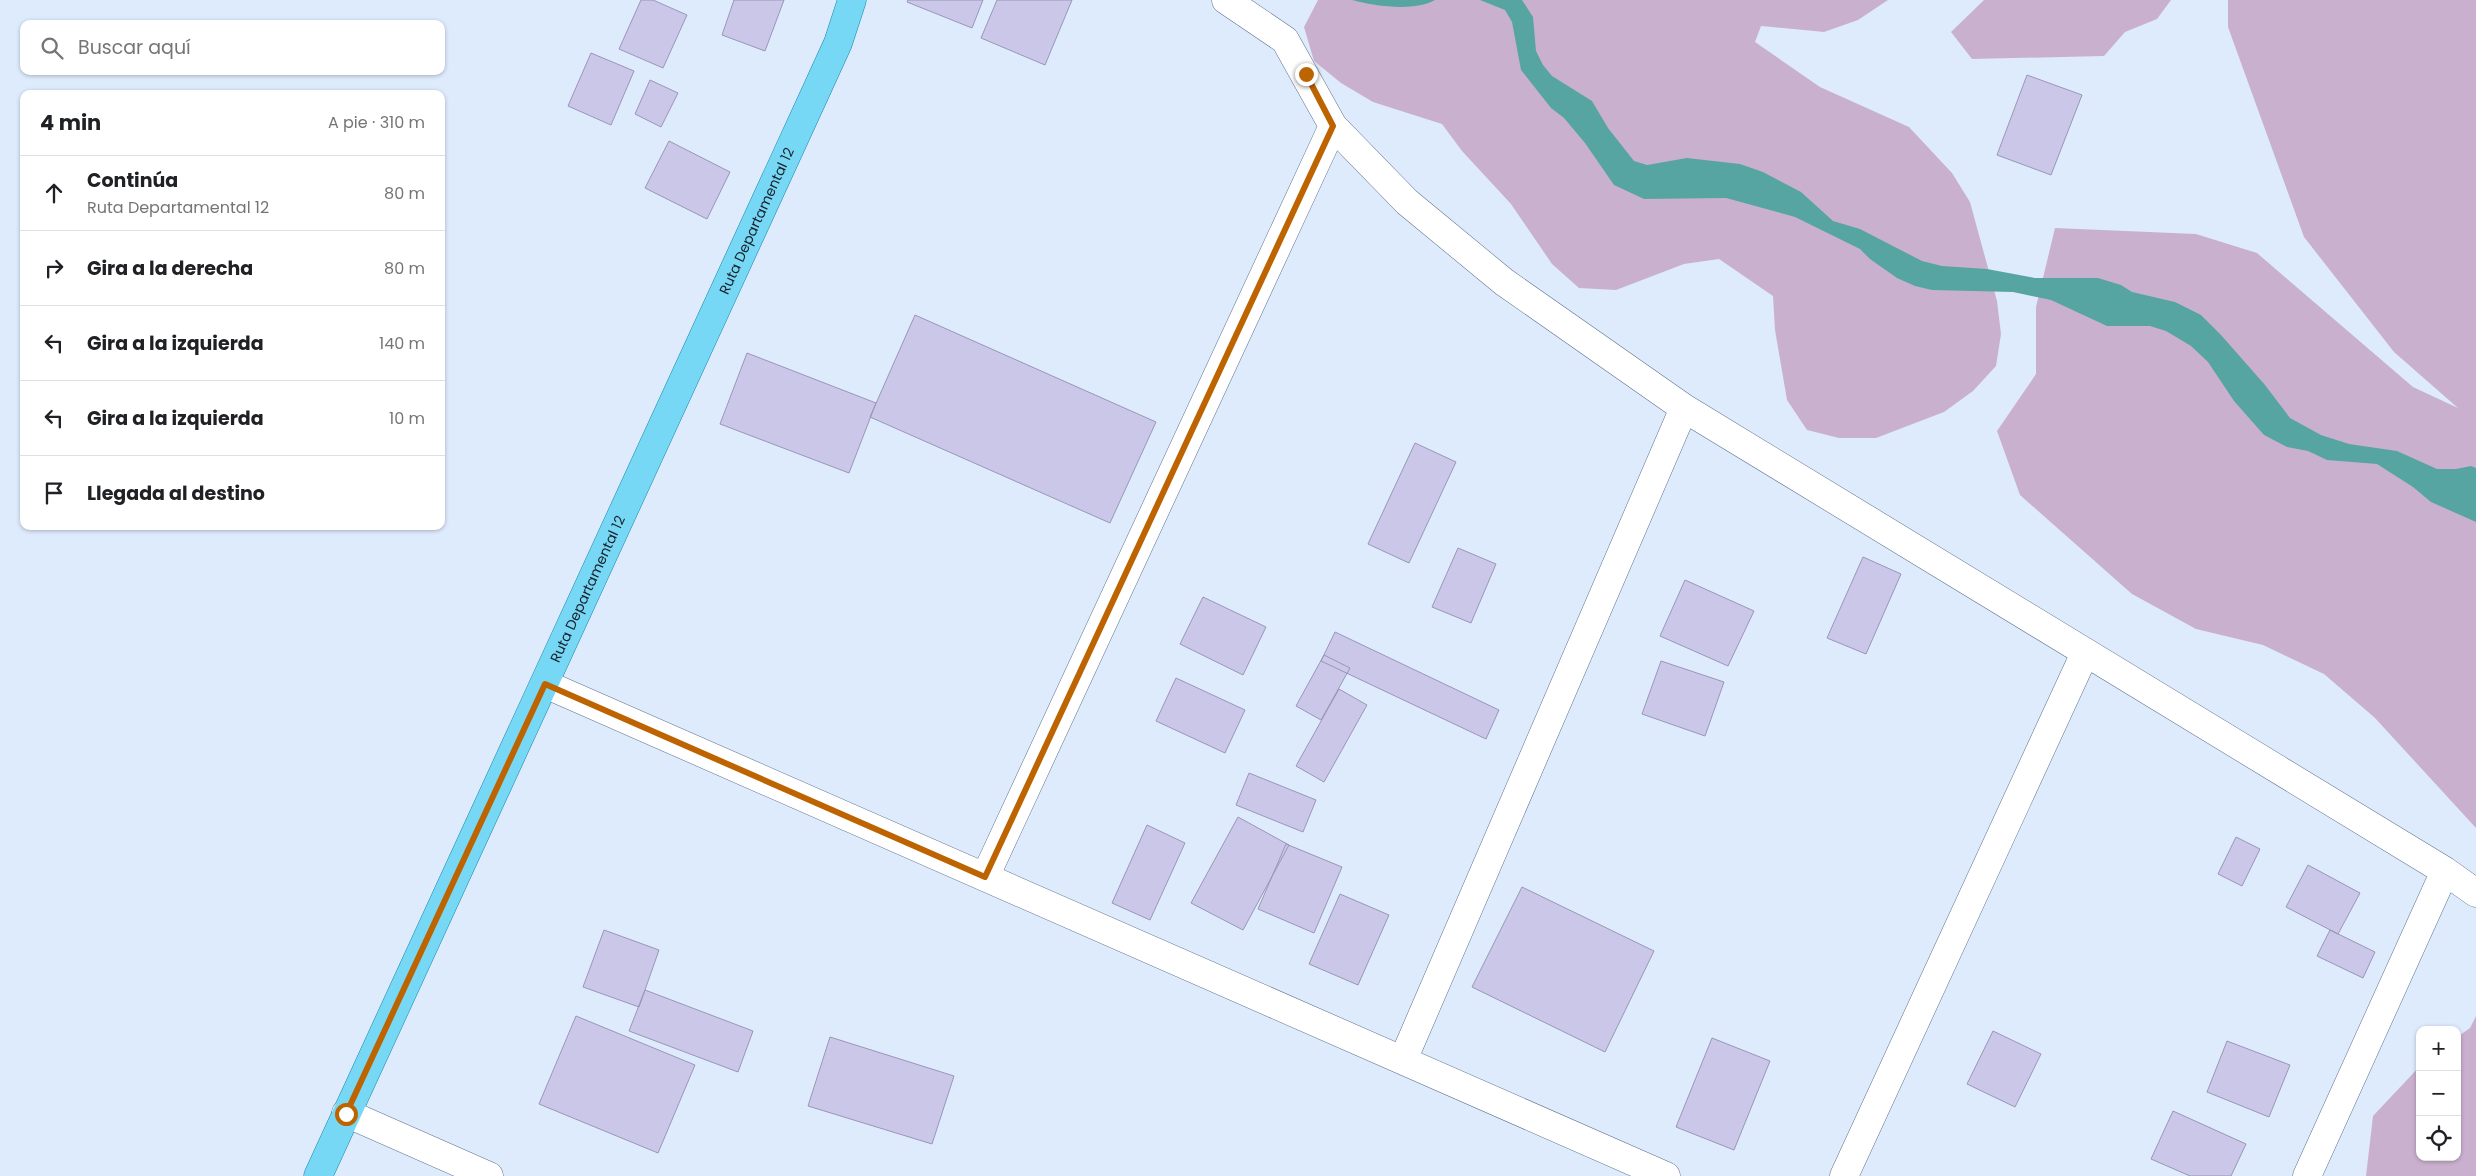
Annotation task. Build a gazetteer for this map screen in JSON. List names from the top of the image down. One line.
{"streets":{"main road":["Ruta Departamental 12"]},"page":{"search":"Buscar aquí","heading":["4 min","A pie · 310 m"],"list":[["Continúa","Ruta Departamental 12","80 m"],["Gira a la derecha","80 m"],["Gira a la izquierda","140 m"],["Gira a la izquierda","10 m"],"Llegada al destino"],"map_buttons":["+","−"]}}
